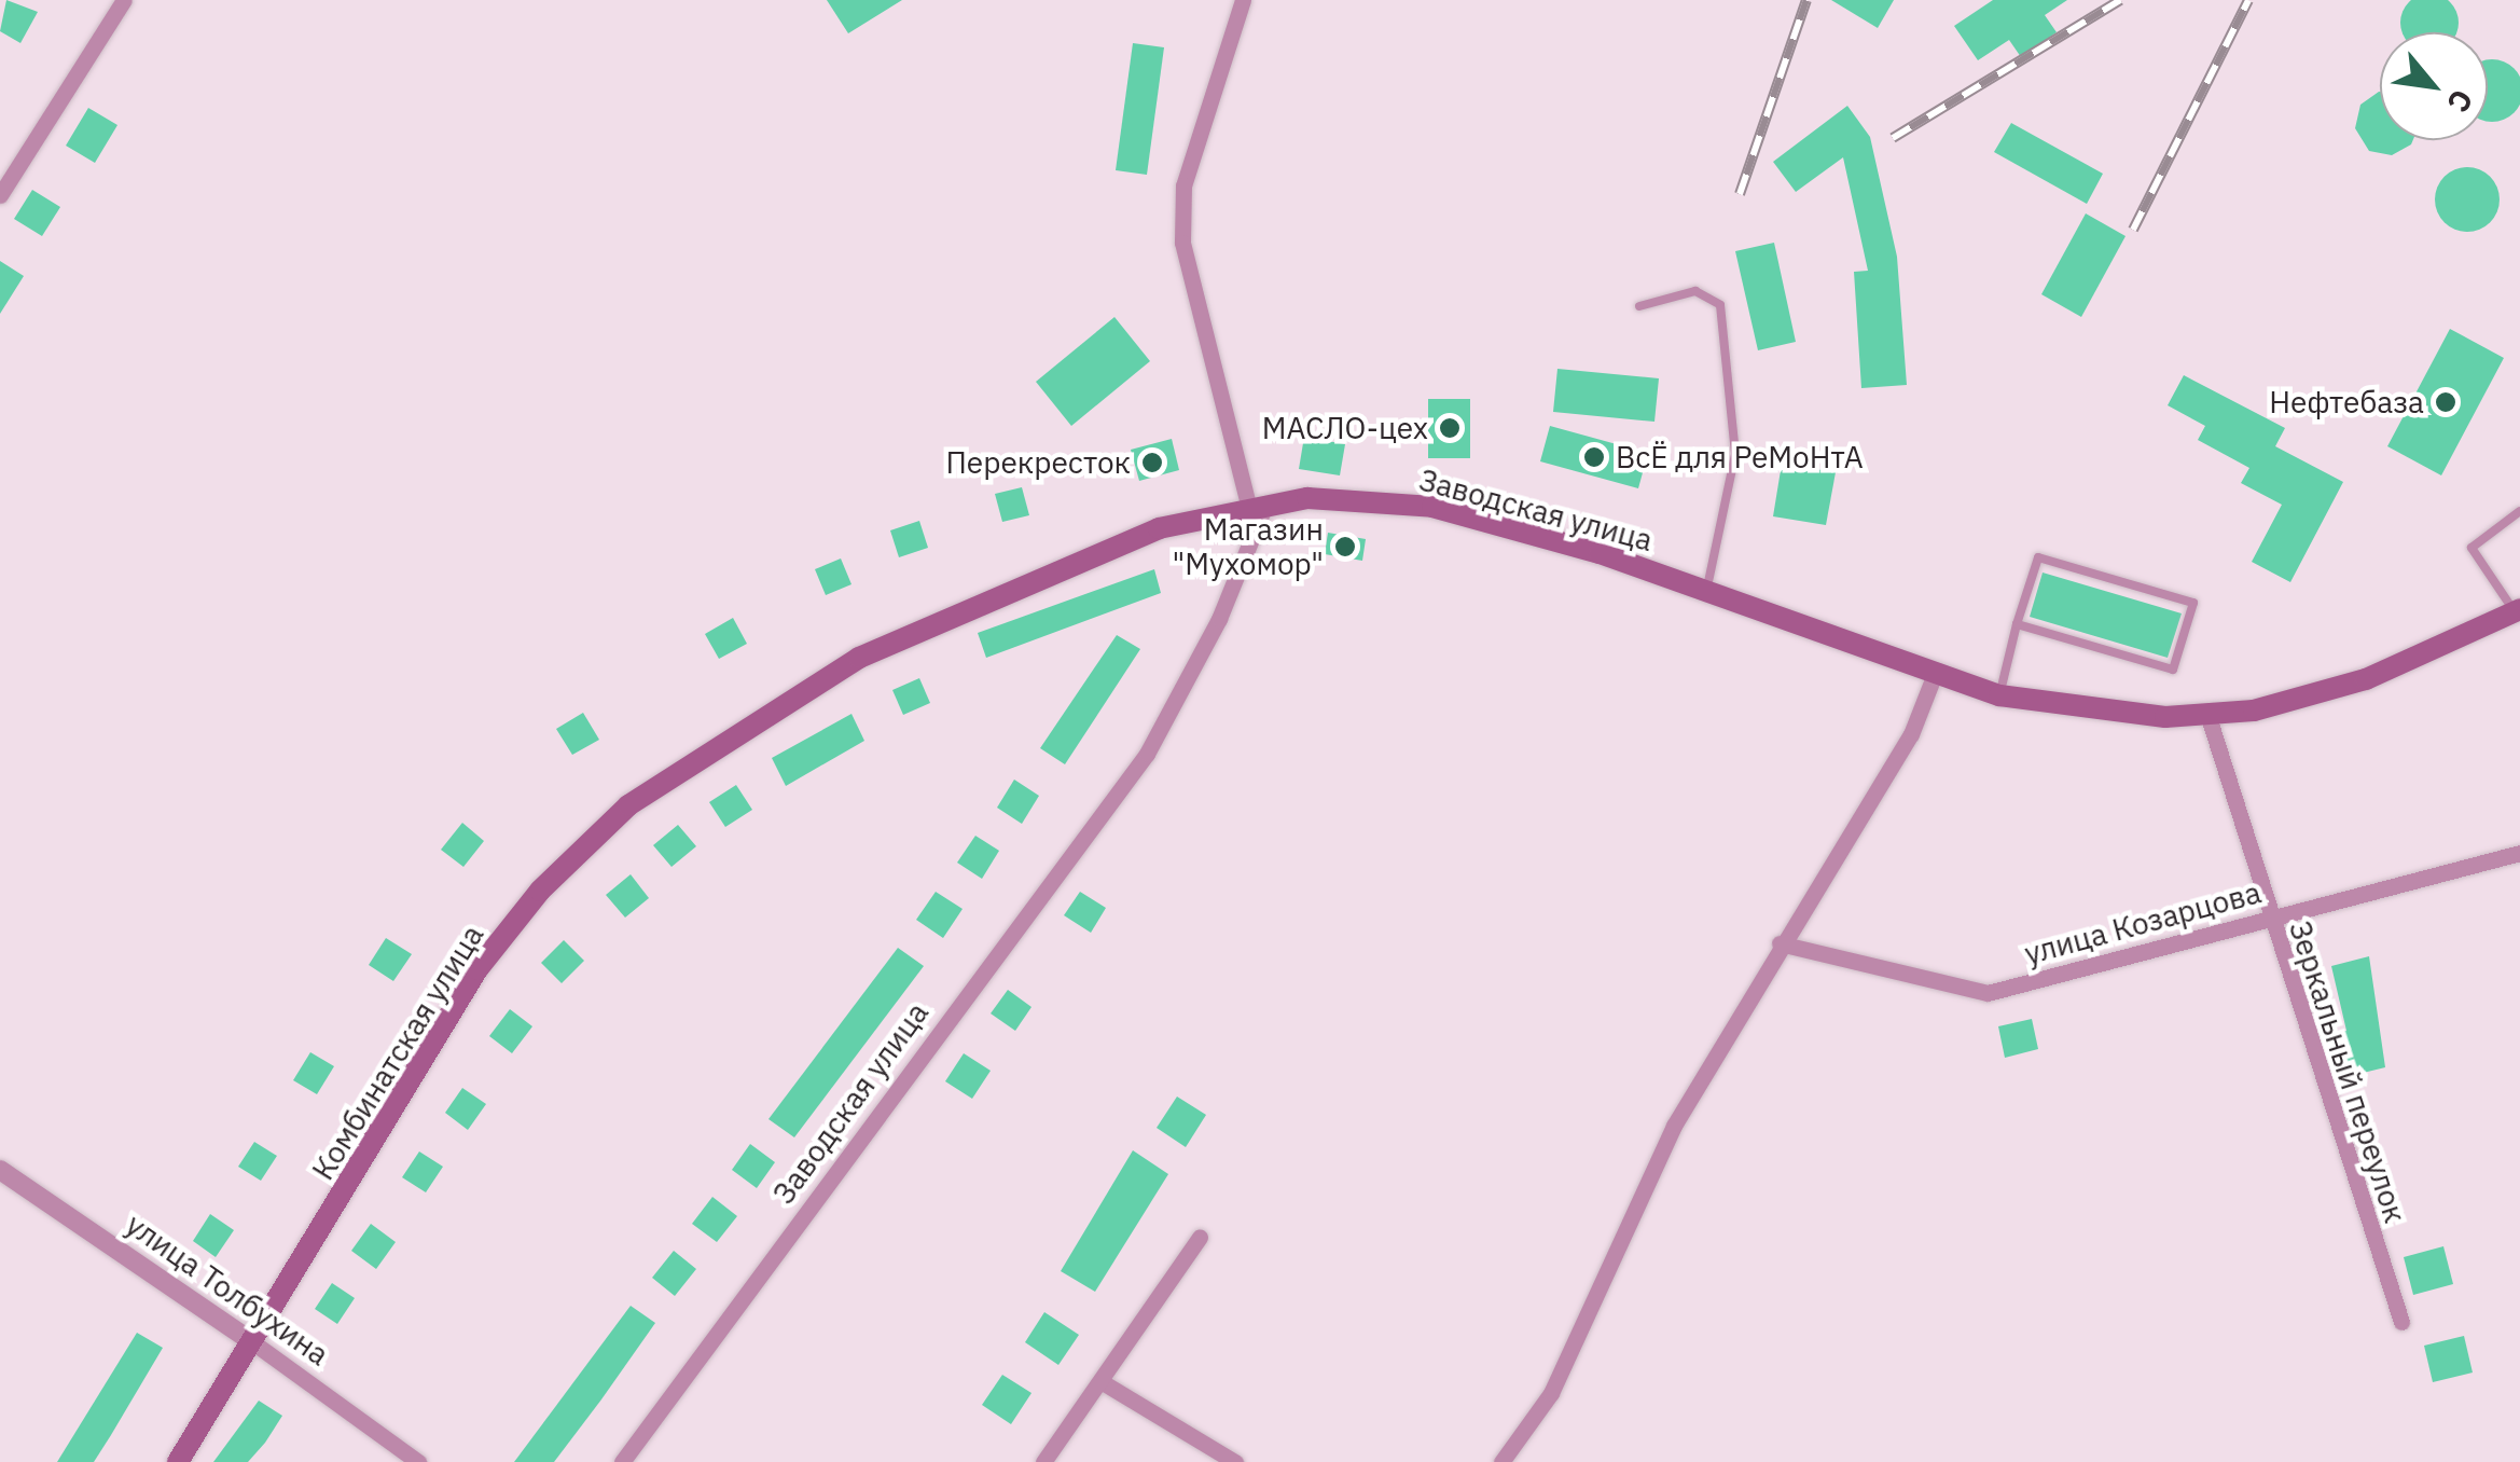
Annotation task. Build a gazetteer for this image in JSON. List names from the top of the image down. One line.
{"streets":{"main road":["Заводская улица","Комбинатская улица"],"street":["улица Козарцова","Зеркальный переулок","улица Толбухина"]},"crossings":[["Заводская улица","Комбинатская улица"],["Заводская улица","Зеркальный переулок"],["улица Козарцова","Зеркальный переулок"],["Комбинатская улица","улица Толбухина"]],"places":["Нефтебаза","МАСЛО-цех","ВсЁ для РеМоНтА","Перекресток","Магазин \"Мухомор\""],"north":"bottom right"}
